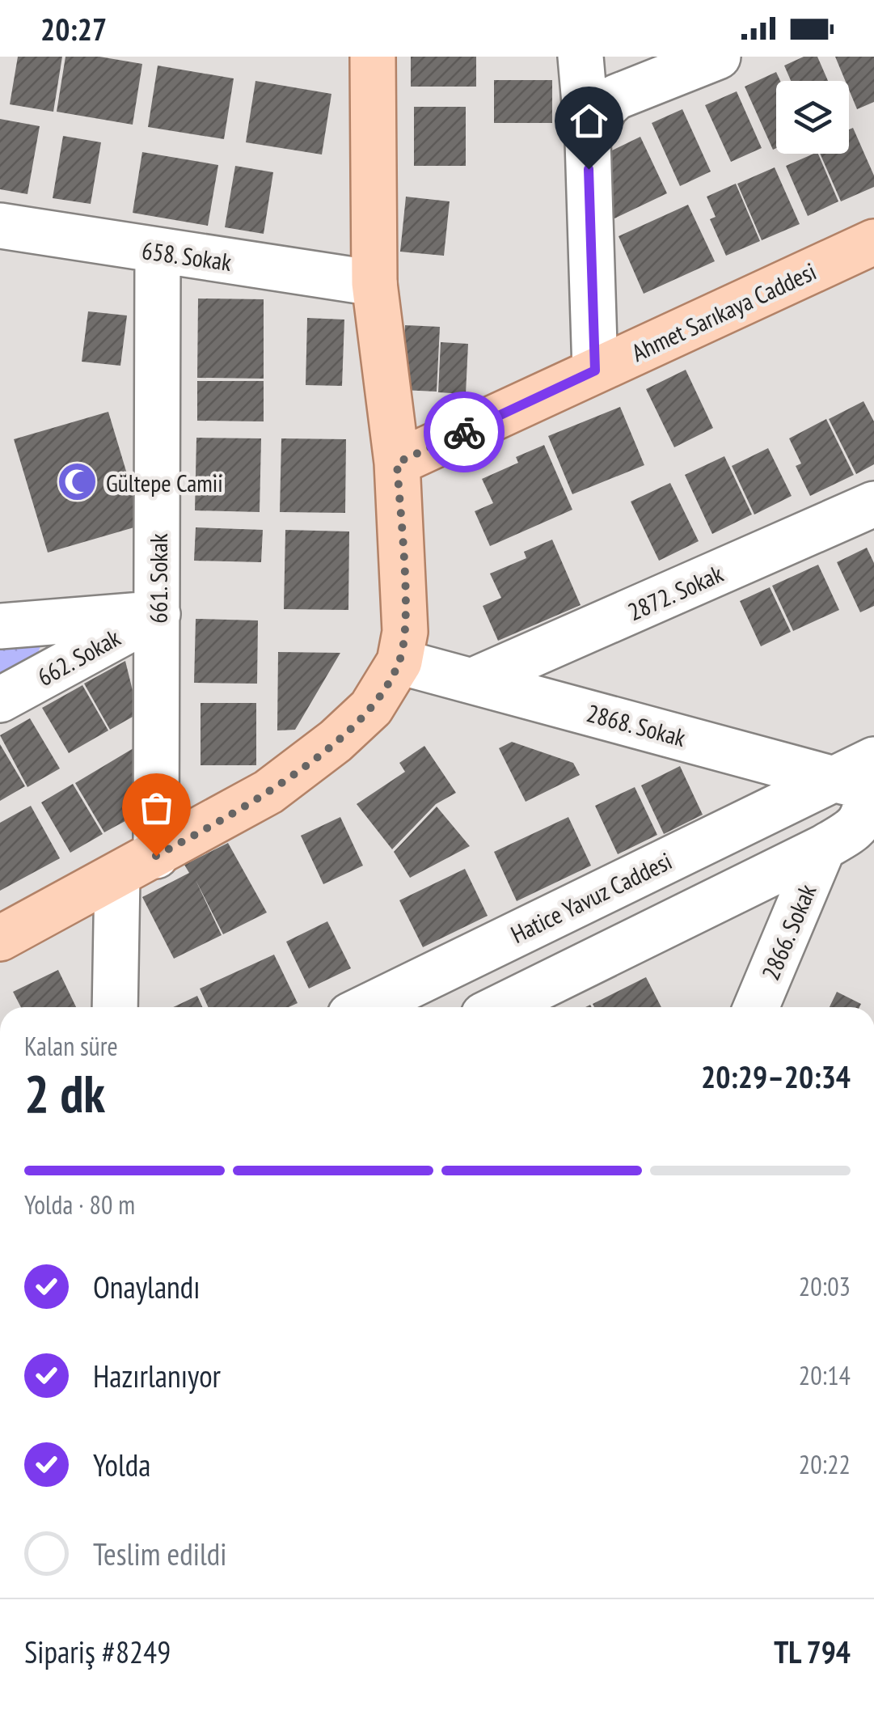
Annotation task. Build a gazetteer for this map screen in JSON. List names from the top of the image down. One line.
{"streets":{"main road":["Ahmet Sarıkaya Caddesi"],"street":["658. Sokak","661. Sokak","2872. Sokak","662. Sokak","2868. Sokak","Hatice Yavuz Caddesi","2866. Sokak"]},"crossings":[["658. Sokak","661. Sokak"],["661. Sokak","662. Sokak"],["2872. Sokak","2868. Sokak"],["2868. Sokak","Hatice Yavuz Caddesi"]],"places":{"mosque":["Gültepe Camii"]},"page":{"status":"20:27","heading":["2 dk","Kalan süre","20:29–20:34"],"panel":["Sipariş #8249","TL 794"],"bar":"Yolda · 80 m","list":[["Onaylandı","20:03"],["Hazırlanıyor","20:14"],["Yolda","20:22"],"Teslim edildi"]}}
